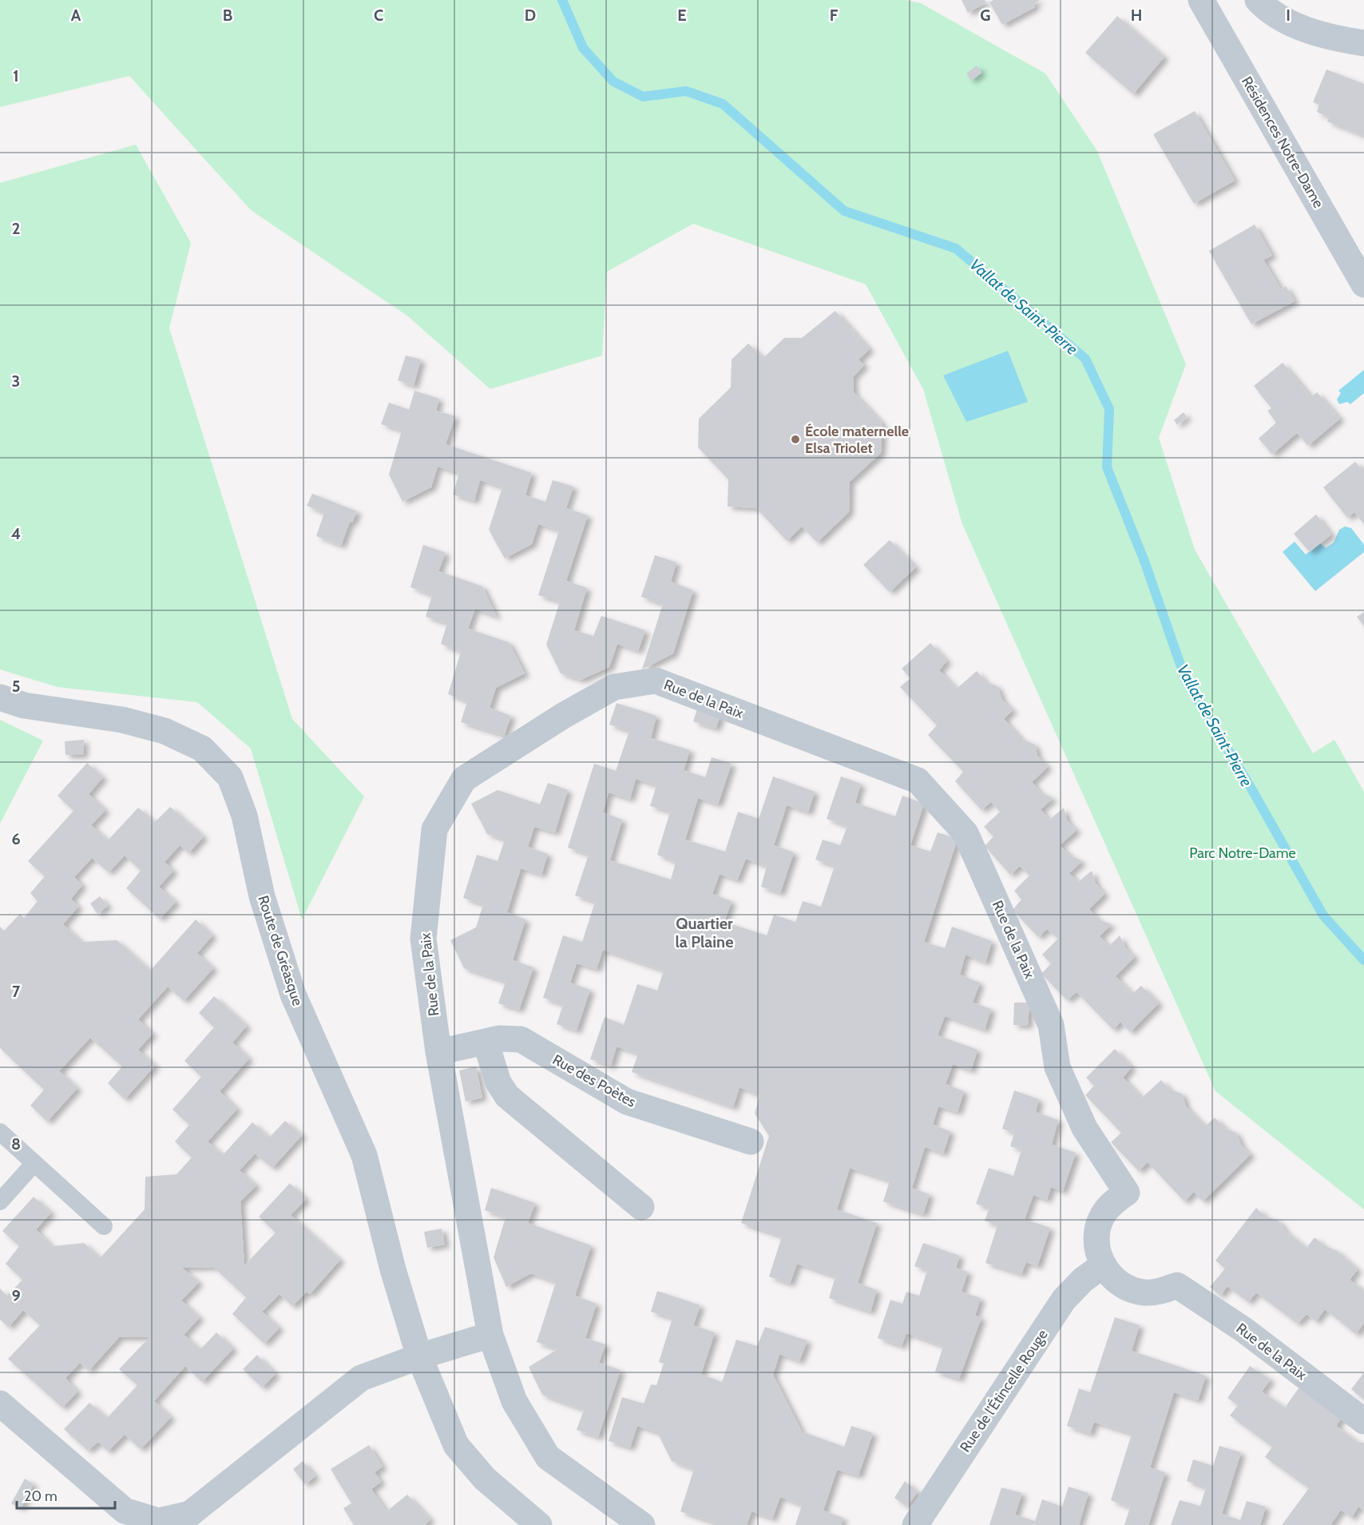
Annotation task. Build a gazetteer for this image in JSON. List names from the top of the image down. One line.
{"streets":{"street":["Résidences Notre-Dame","Rue de la Paix","Route de Gréasque","Rue des Poètes","Rue de l'Étincelle Rouge"]},"crossings":[["Rue de la Paix","Rue des Poètes"],["Rue de la Paix","Rue de l'Étincelle Rouge"]],"districts":["Quartier la Plaine"],"water":["Vallat de Saint-Pierre"],"parks":["Parc Notre-Dame"],"places":["École maternelle Elsa Triolet"],"scale_bar":"20 m","grid":{"columns":["A","B","C","D","E","F","G","H","I"],"rows":["1","2","3","4","5","6","7","8","9"]}}
